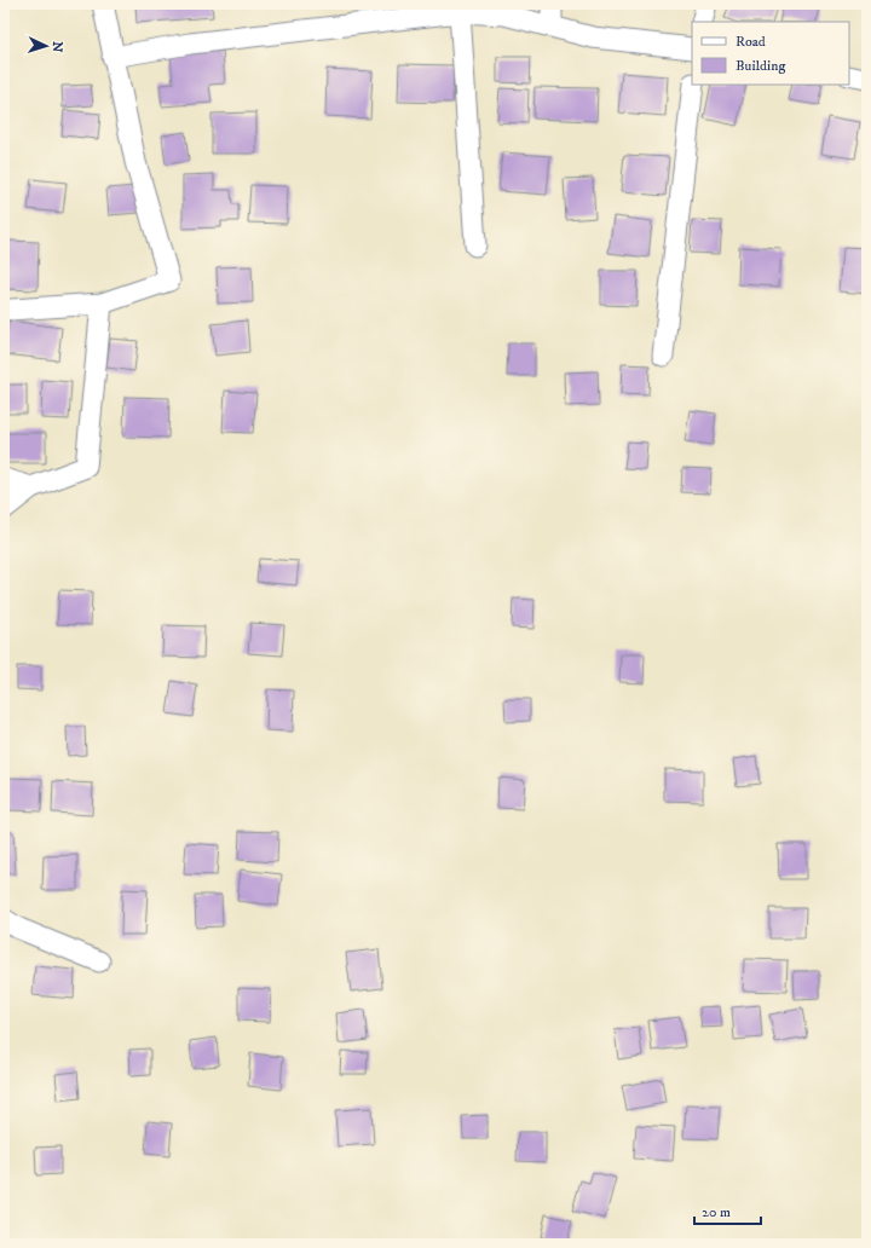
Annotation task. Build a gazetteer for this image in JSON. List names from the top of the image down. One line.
{"legend":["Road","Building"],"scale_bar":"20 m","north":"right"}
